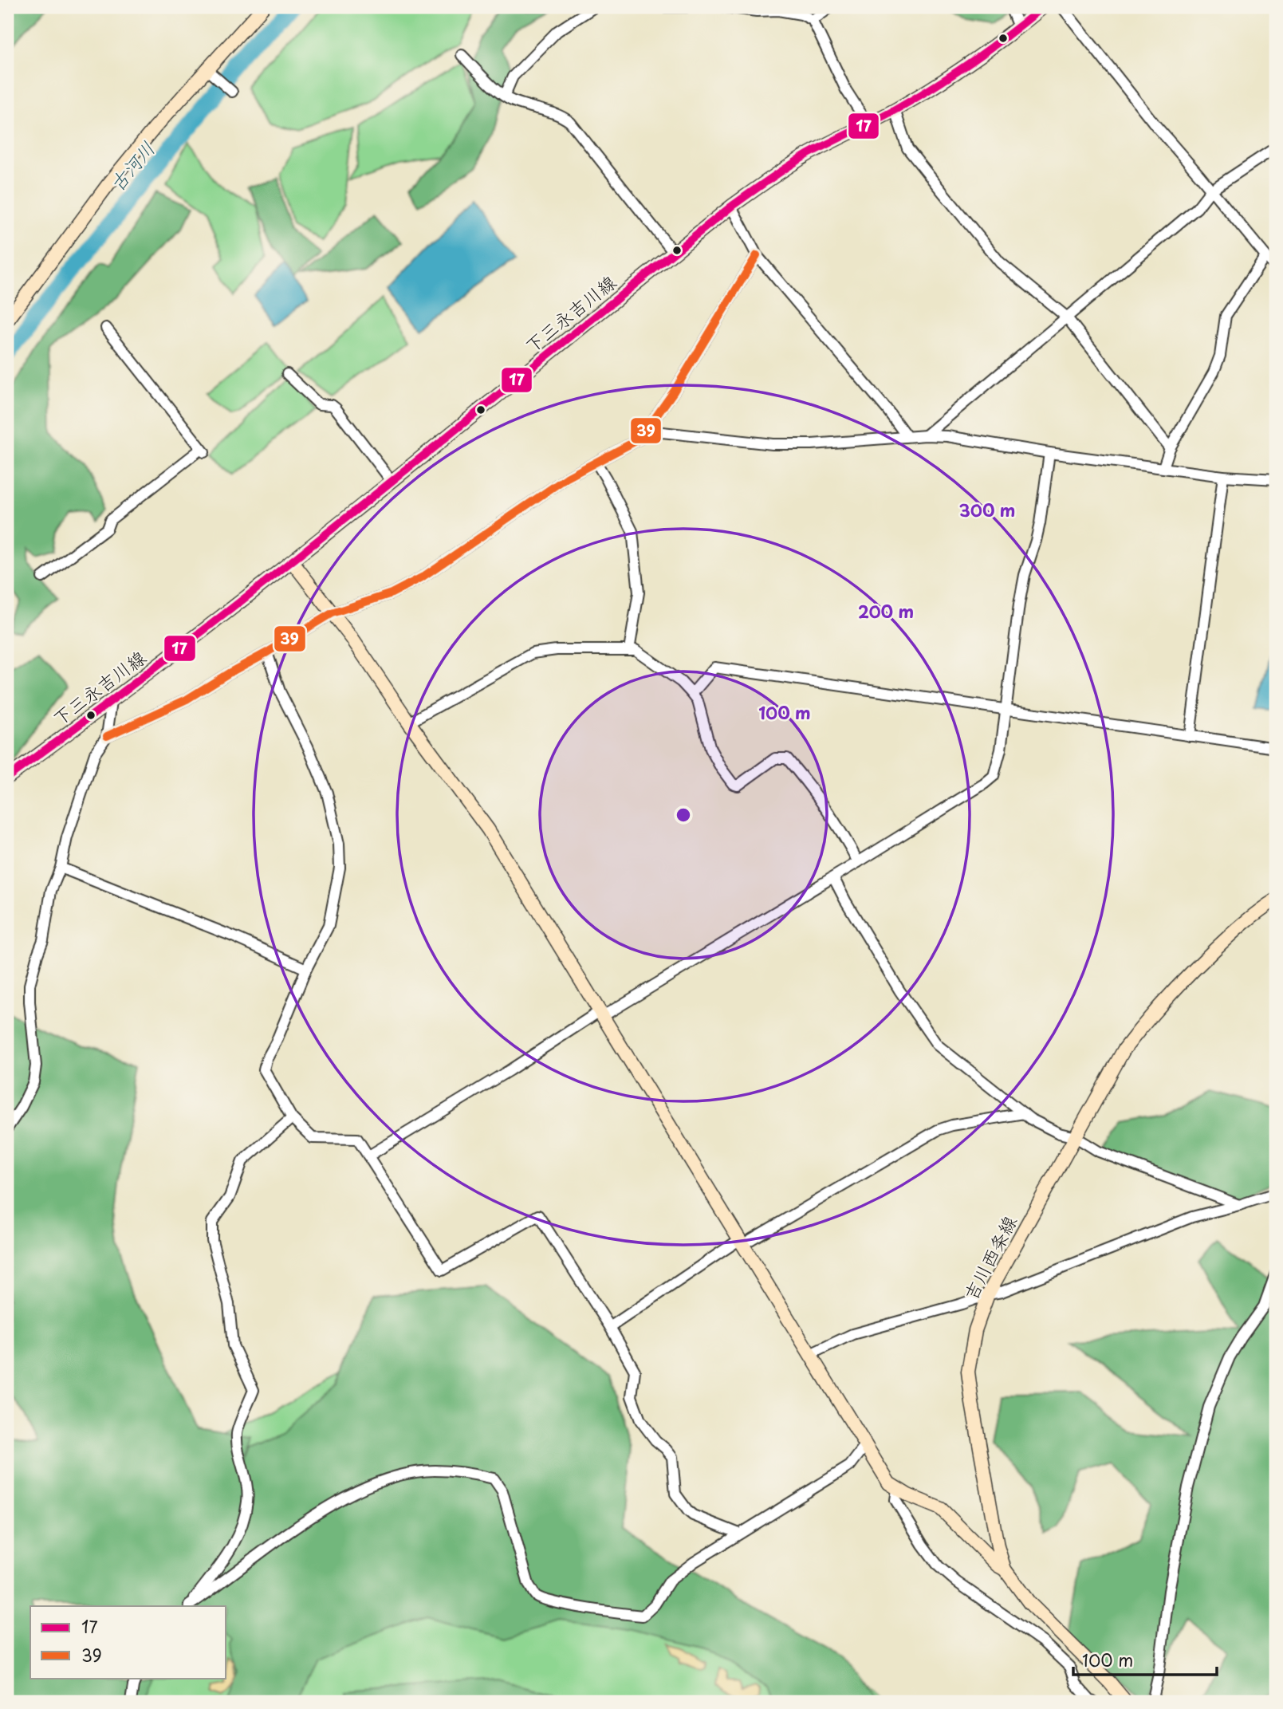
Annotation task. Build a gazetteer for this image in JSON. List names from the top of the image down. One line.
{"streets":{"main road":["下三永吉川線","吉川西条線"]},"water":["古河川"],"lines":["transit line 17","transit line 39"],"legend":["17","39"],"scale_bar":"100 m","rings":["300 m","200 m","100 m"]}
